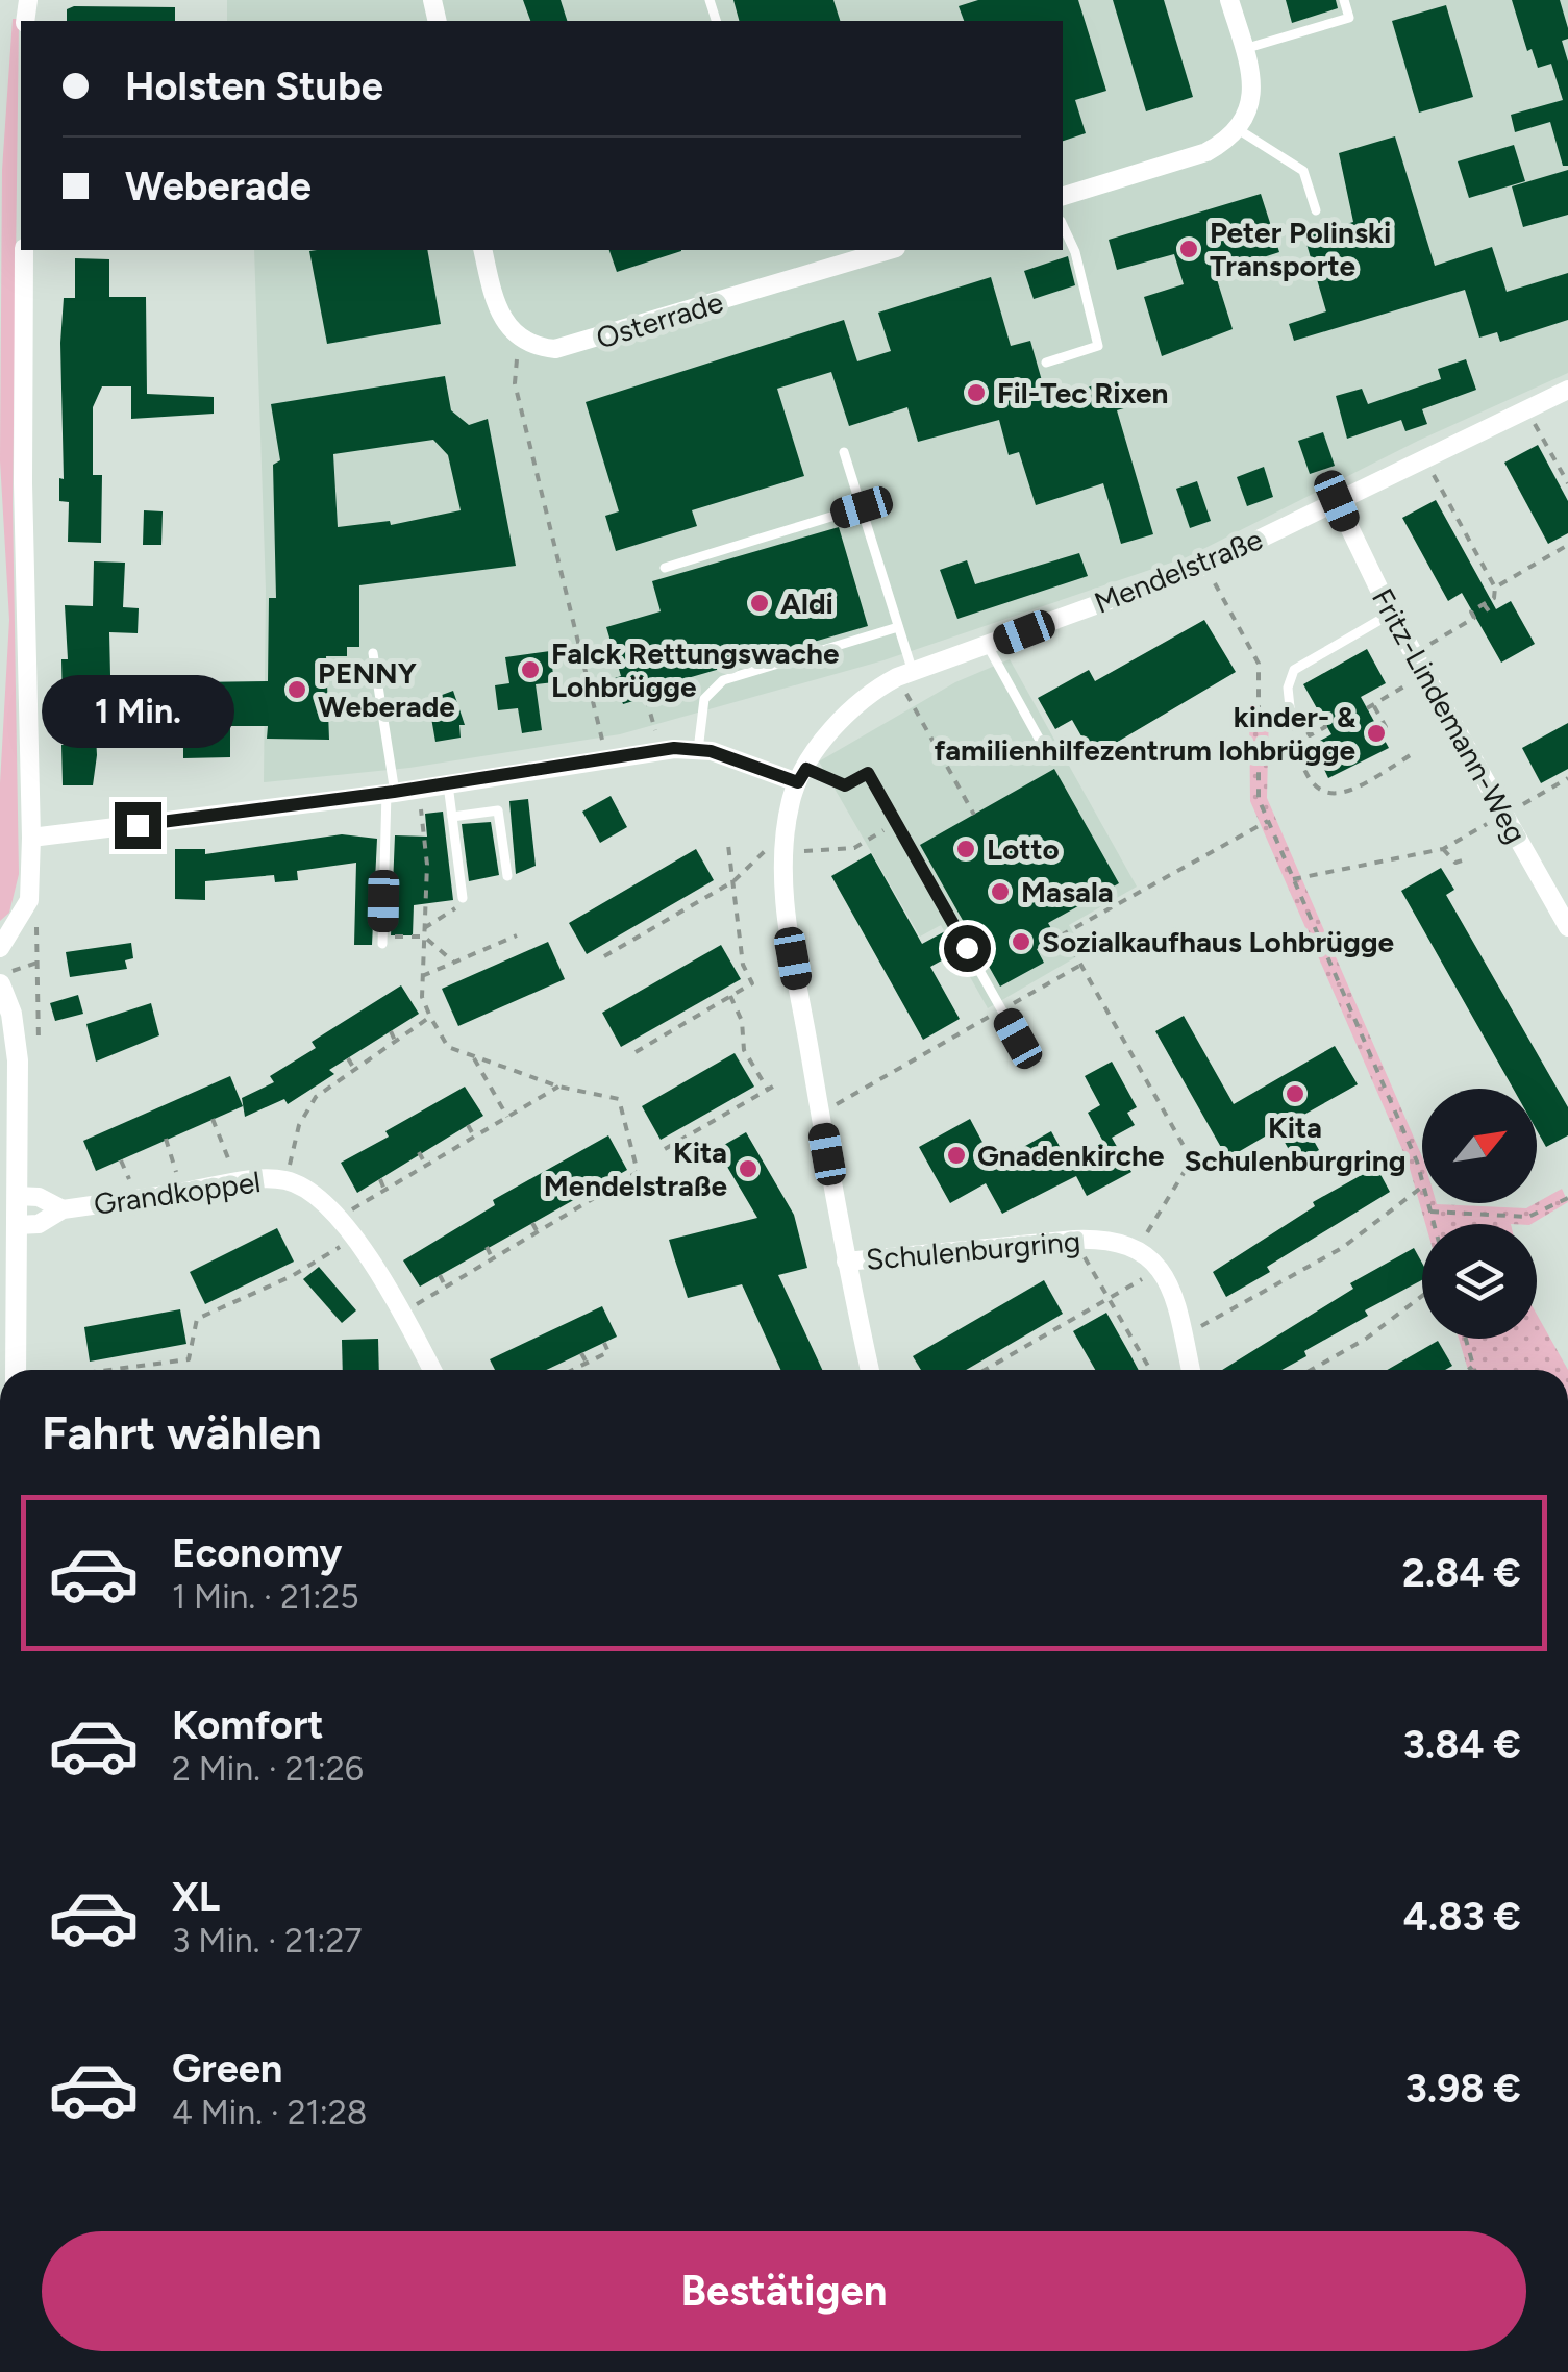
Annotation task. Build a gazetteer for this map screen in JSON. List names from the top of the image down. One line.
{"streets":{"street":["Osterrade","Mendelstraße","Fritz-Lindemann-Weg","Grandkoppel","Schulenburgring"]},"crossings":[["Mendelstraße","Fritz-Lindemann-Weg"],["Mendelstraße","Schulenburgring"]],"places":["Peter Polinski Transporte","Fil-Tec Rixen","Aldi","Falck Rettungswache Lohbrügge","PENNY Weberade","kinder- & familienhilfezentrum lohbrügge","Lotto","Masala","Sozialkaufhaus Lohbrügge","Kita Schulenburgring","Gnadenkirche","Kita Mendelstraße"],"north":"top right","page":{"banner":["Holsten Stube","Weberade"],"bubble":"1 Min.","heading":"Fahrt wählen","list":[{"name":"Economy","note":"1 Min. · 21:25","value":"2.84 €"},{"name":"Komfort","note":"2 Min. · 21:26","value":"3.84 €"},{"name":"XL","note":"3 Min. · 21:27","value":"4.83 €"},{"name":"Green","note":"4 Min. · 21:28","value":"3.98 €"}],"buttons":"Bestätigen"}}
